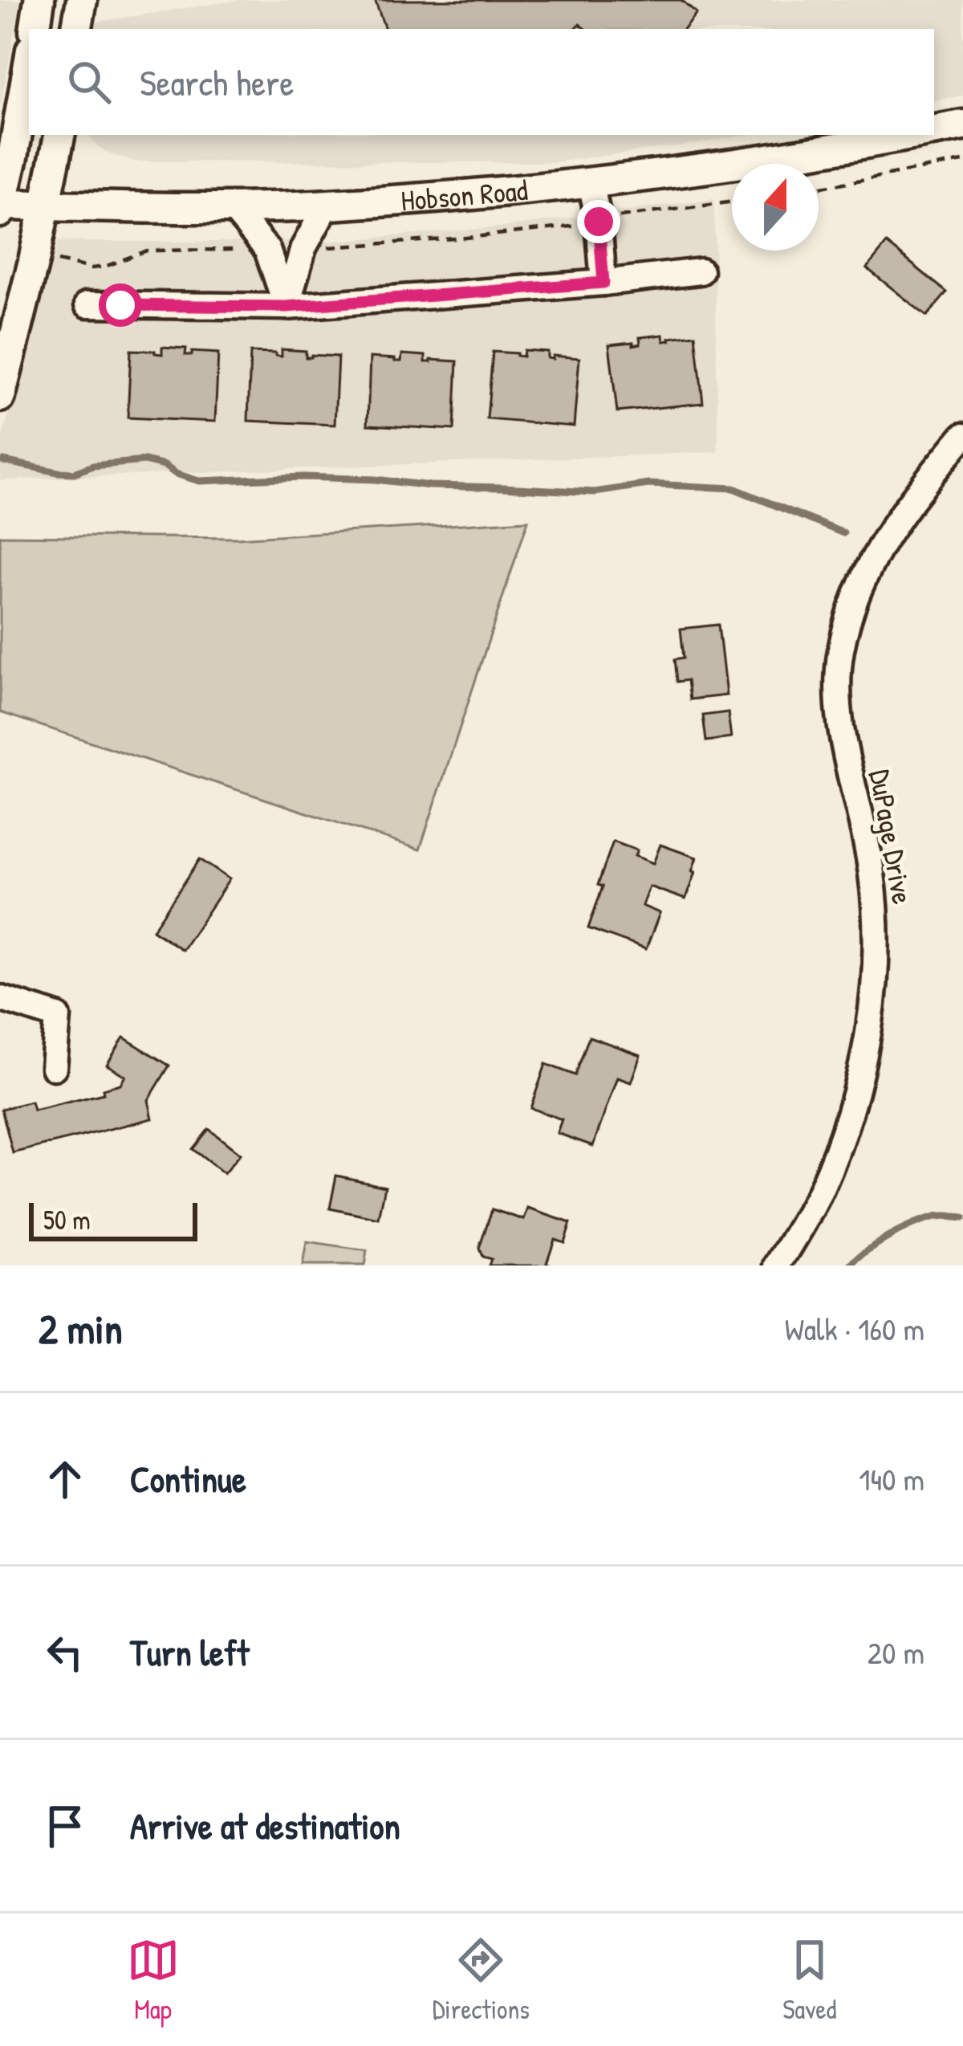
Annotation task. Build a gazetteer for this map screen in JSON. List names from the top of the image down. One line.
{"streets":{"main road":["Hobson Road"],"street":["DuPage Drive"]},"scale_bar":"50 m","north":"top","page":{"search":"Search here","scale":"50 m","heading":["2 min","Walk · 160 m"],"list":[["Continue","140 m"],["Turn left","20 m"],"Arrive at destination"],"nav":["Map","Directions","Saved"]}}
